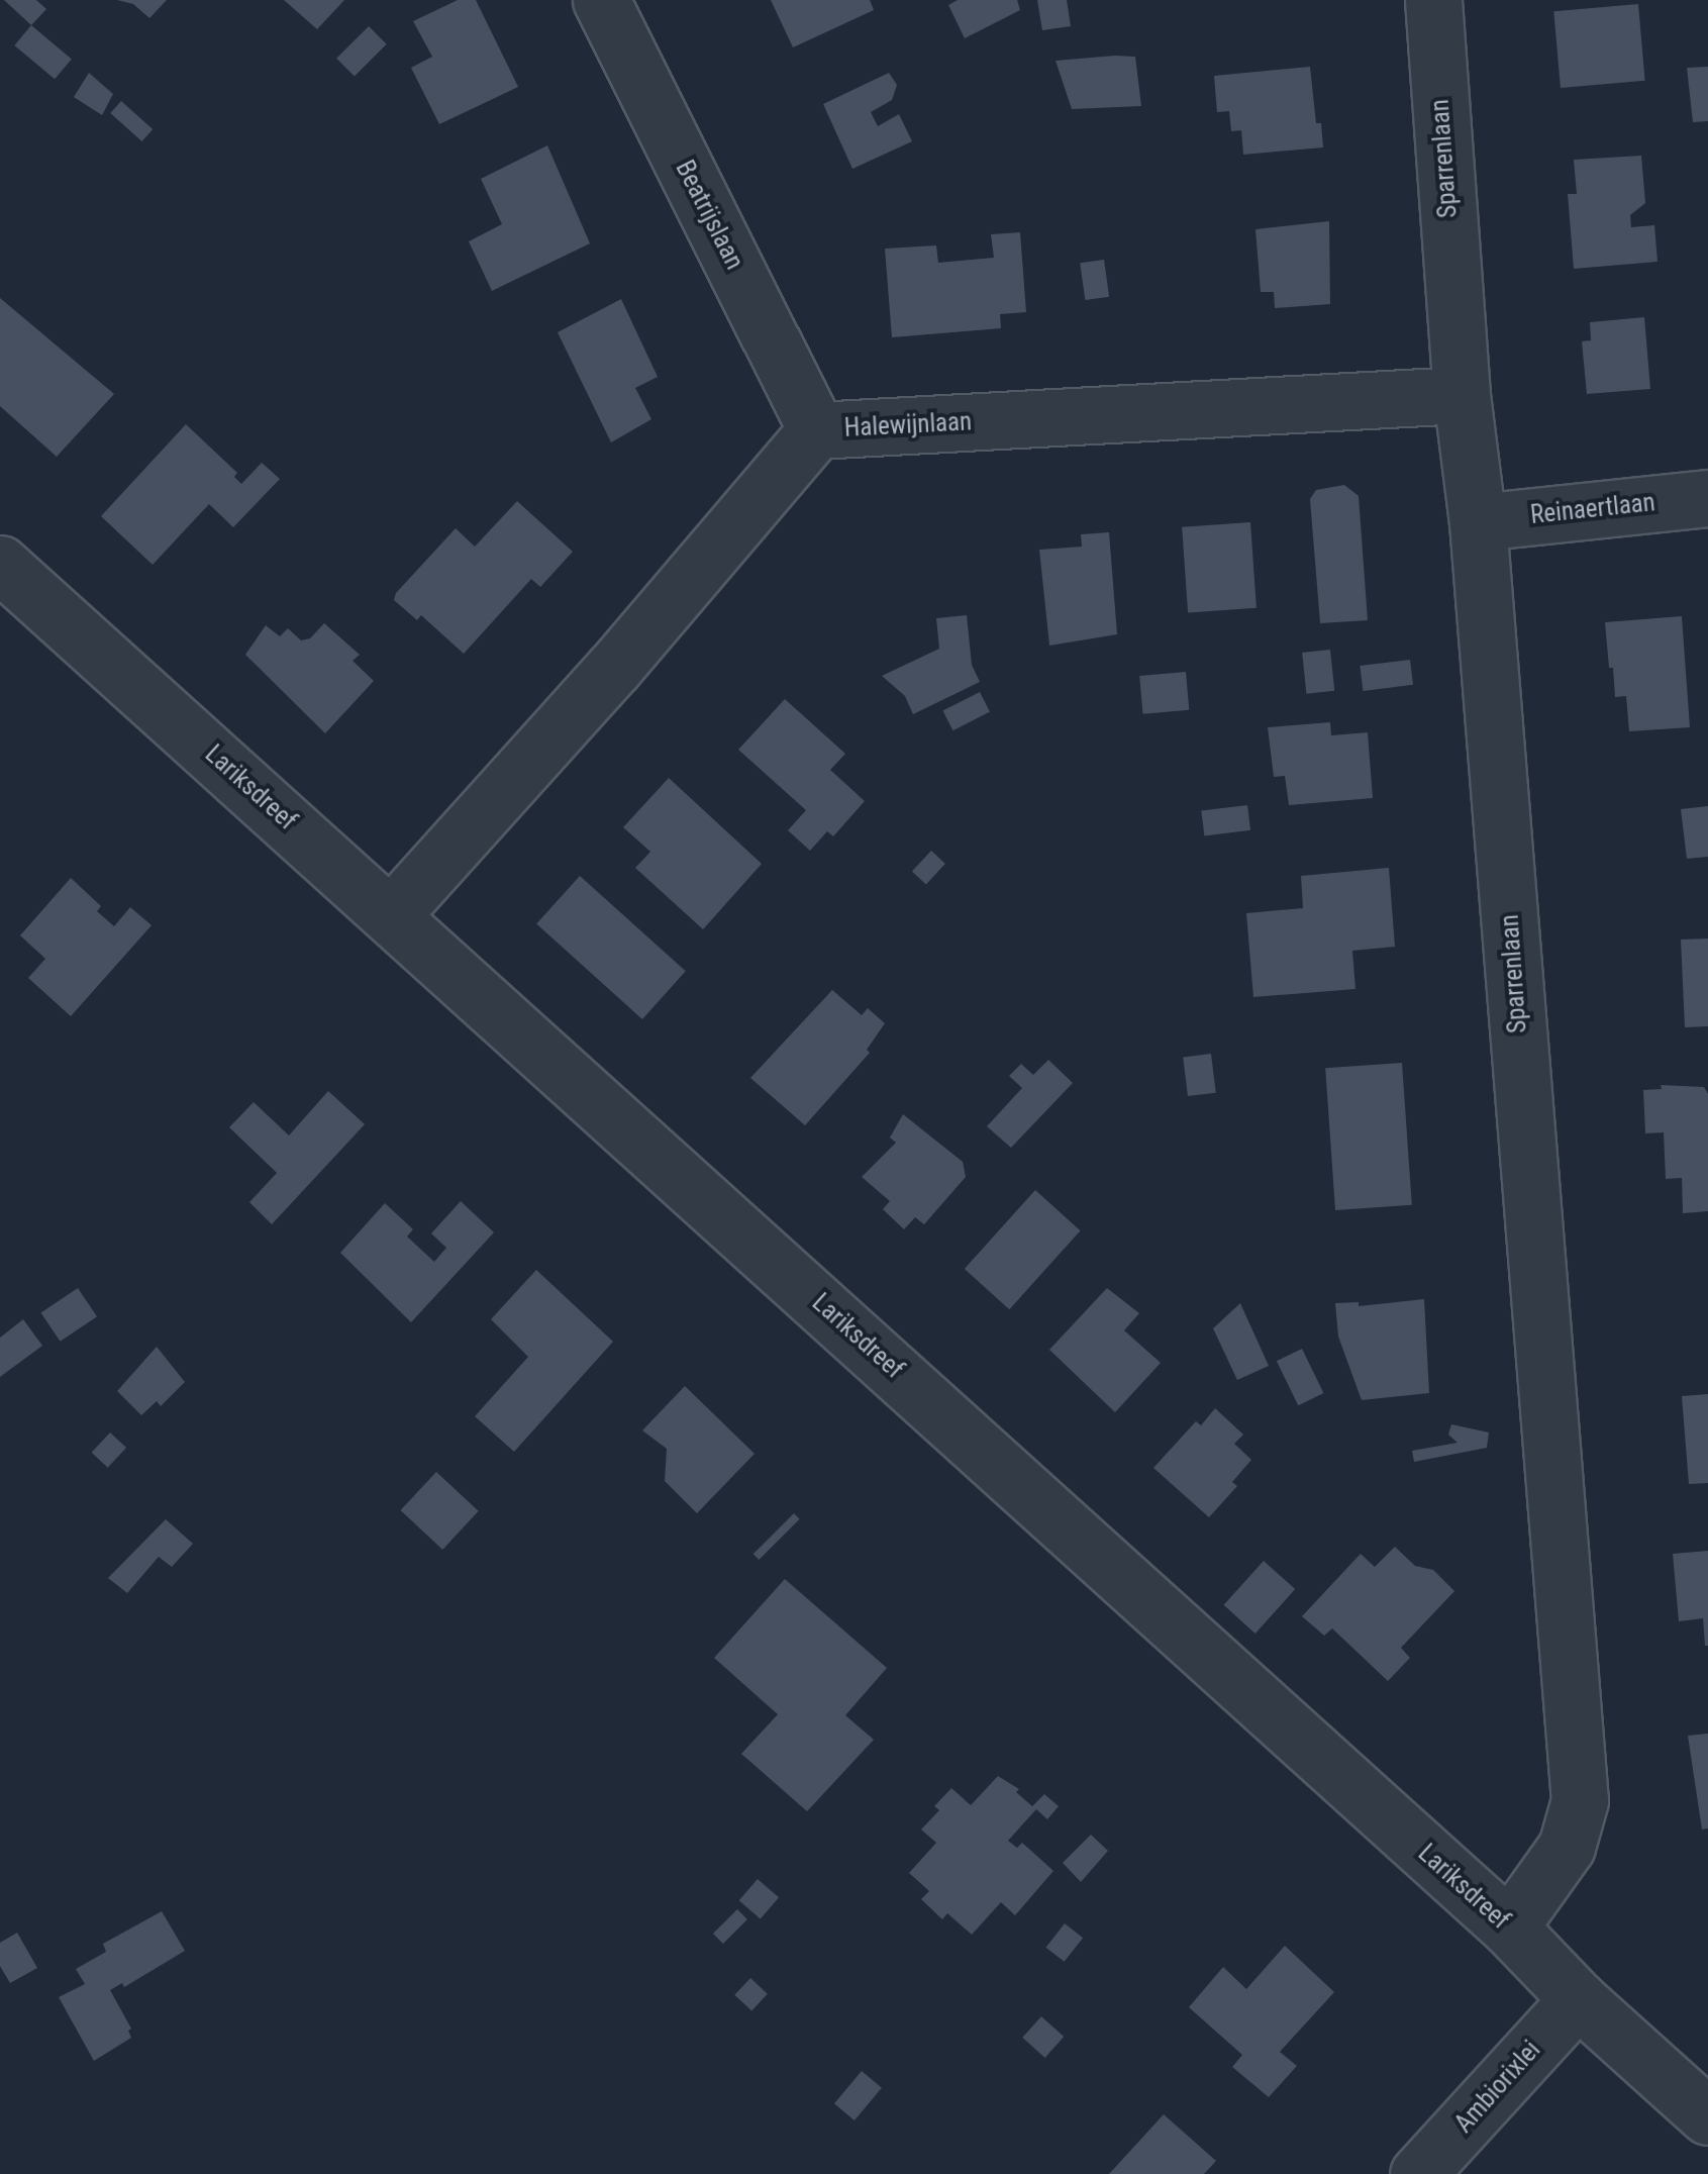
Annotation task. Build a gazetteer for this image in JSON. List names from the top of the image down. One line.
{"streets":{"street":["Sparrenlaan","Beatrijslaan","Halewijnlaan","Reinaertlaan","Lariksdreef","Ambiorixlei"]},"crossings":[["Sparrenlaan","Halewijnlaan"],["Sparrenlaan","Reinaertlaan"],["Sparrenlaan","Lariksdreef"],["Beatrijslaan","Halewijnlaan"],["Halewijnlaan","Lariksdreef"],["Lariksdreef","Ambiorixlei"]]}
